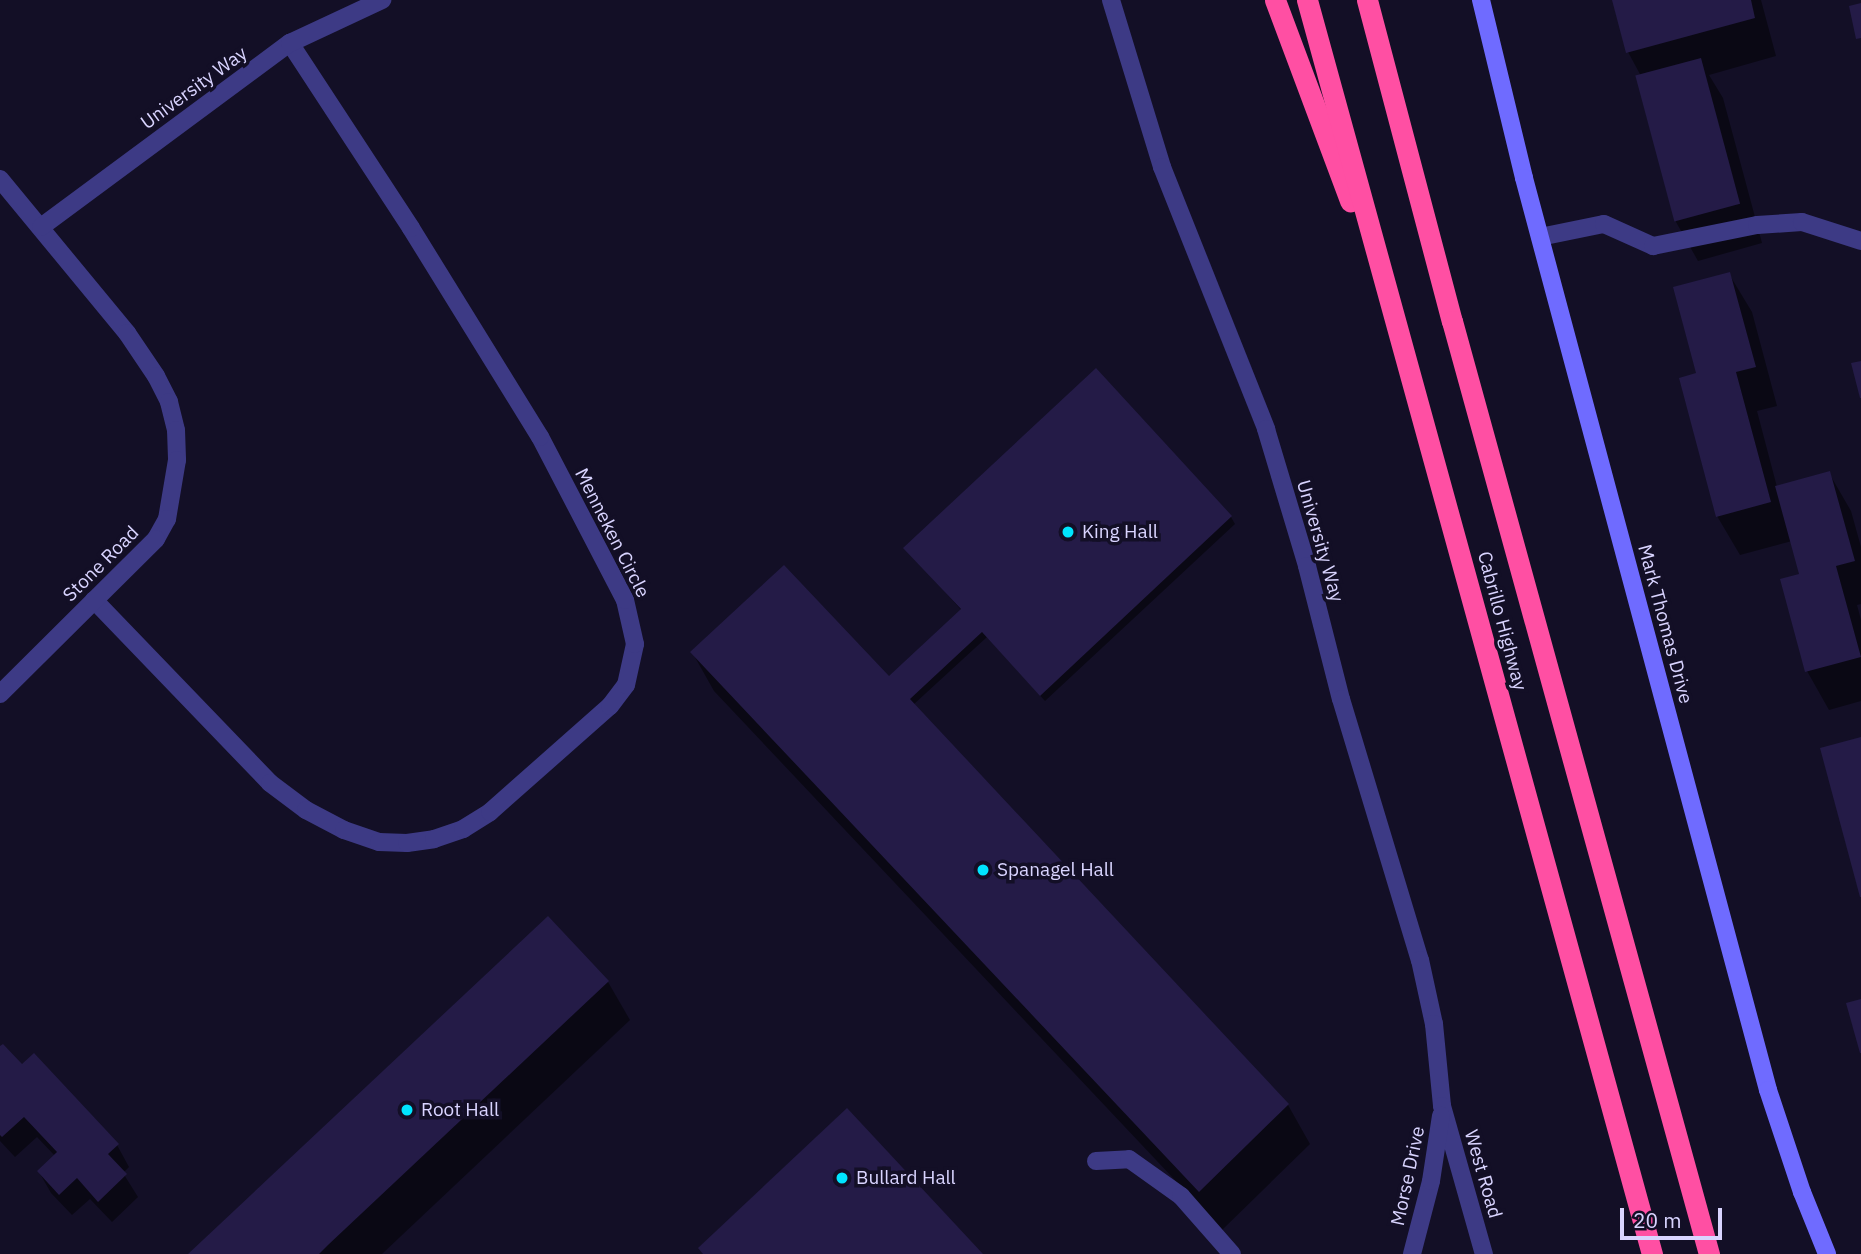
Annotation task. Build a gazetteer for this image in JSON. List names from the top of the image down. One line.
{"streets":{"highway":["Cabrillo Highway"],"street":["University Way","Menneken Circle","Stone Road","Mark Thomas Drive","West Road","Morse Drive"]},"crossings":[["University Way","Menneken Circle"],["University Way","Stone Road"],["University Way","West Road"],["University Way","Morse Drive"],["Menneken Circle","Stone Road"],["West Road","Morse Drive"]],"places":["King Hall","Spanagel Hall","Root Hall","Bullard Hall"],"scale_bar":"20 m"}
